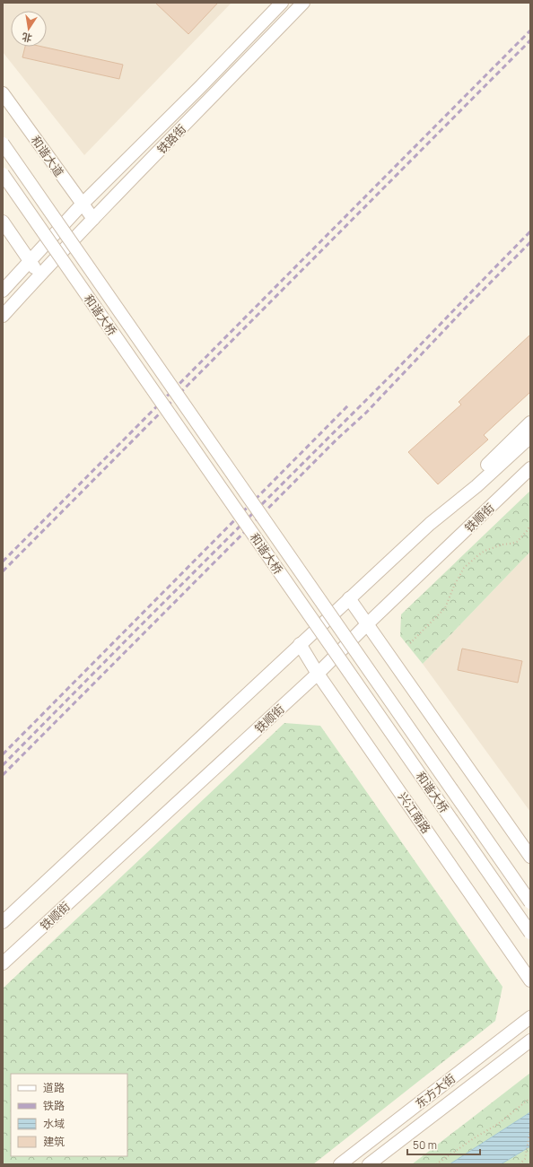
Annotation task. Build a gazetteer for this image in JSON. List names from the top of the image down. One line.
{"streets":{"main road":["铁路街","和谐大道","和谐大桥","铁顺街","兴江南路","东方大街"]},"crossings":[["铁路街","和谐大道"],["铁顺街","兴江南路"]],"legend":["道路","铁路","水域","建筑"],"scale_bar":"50 m","north":"bottom"}
